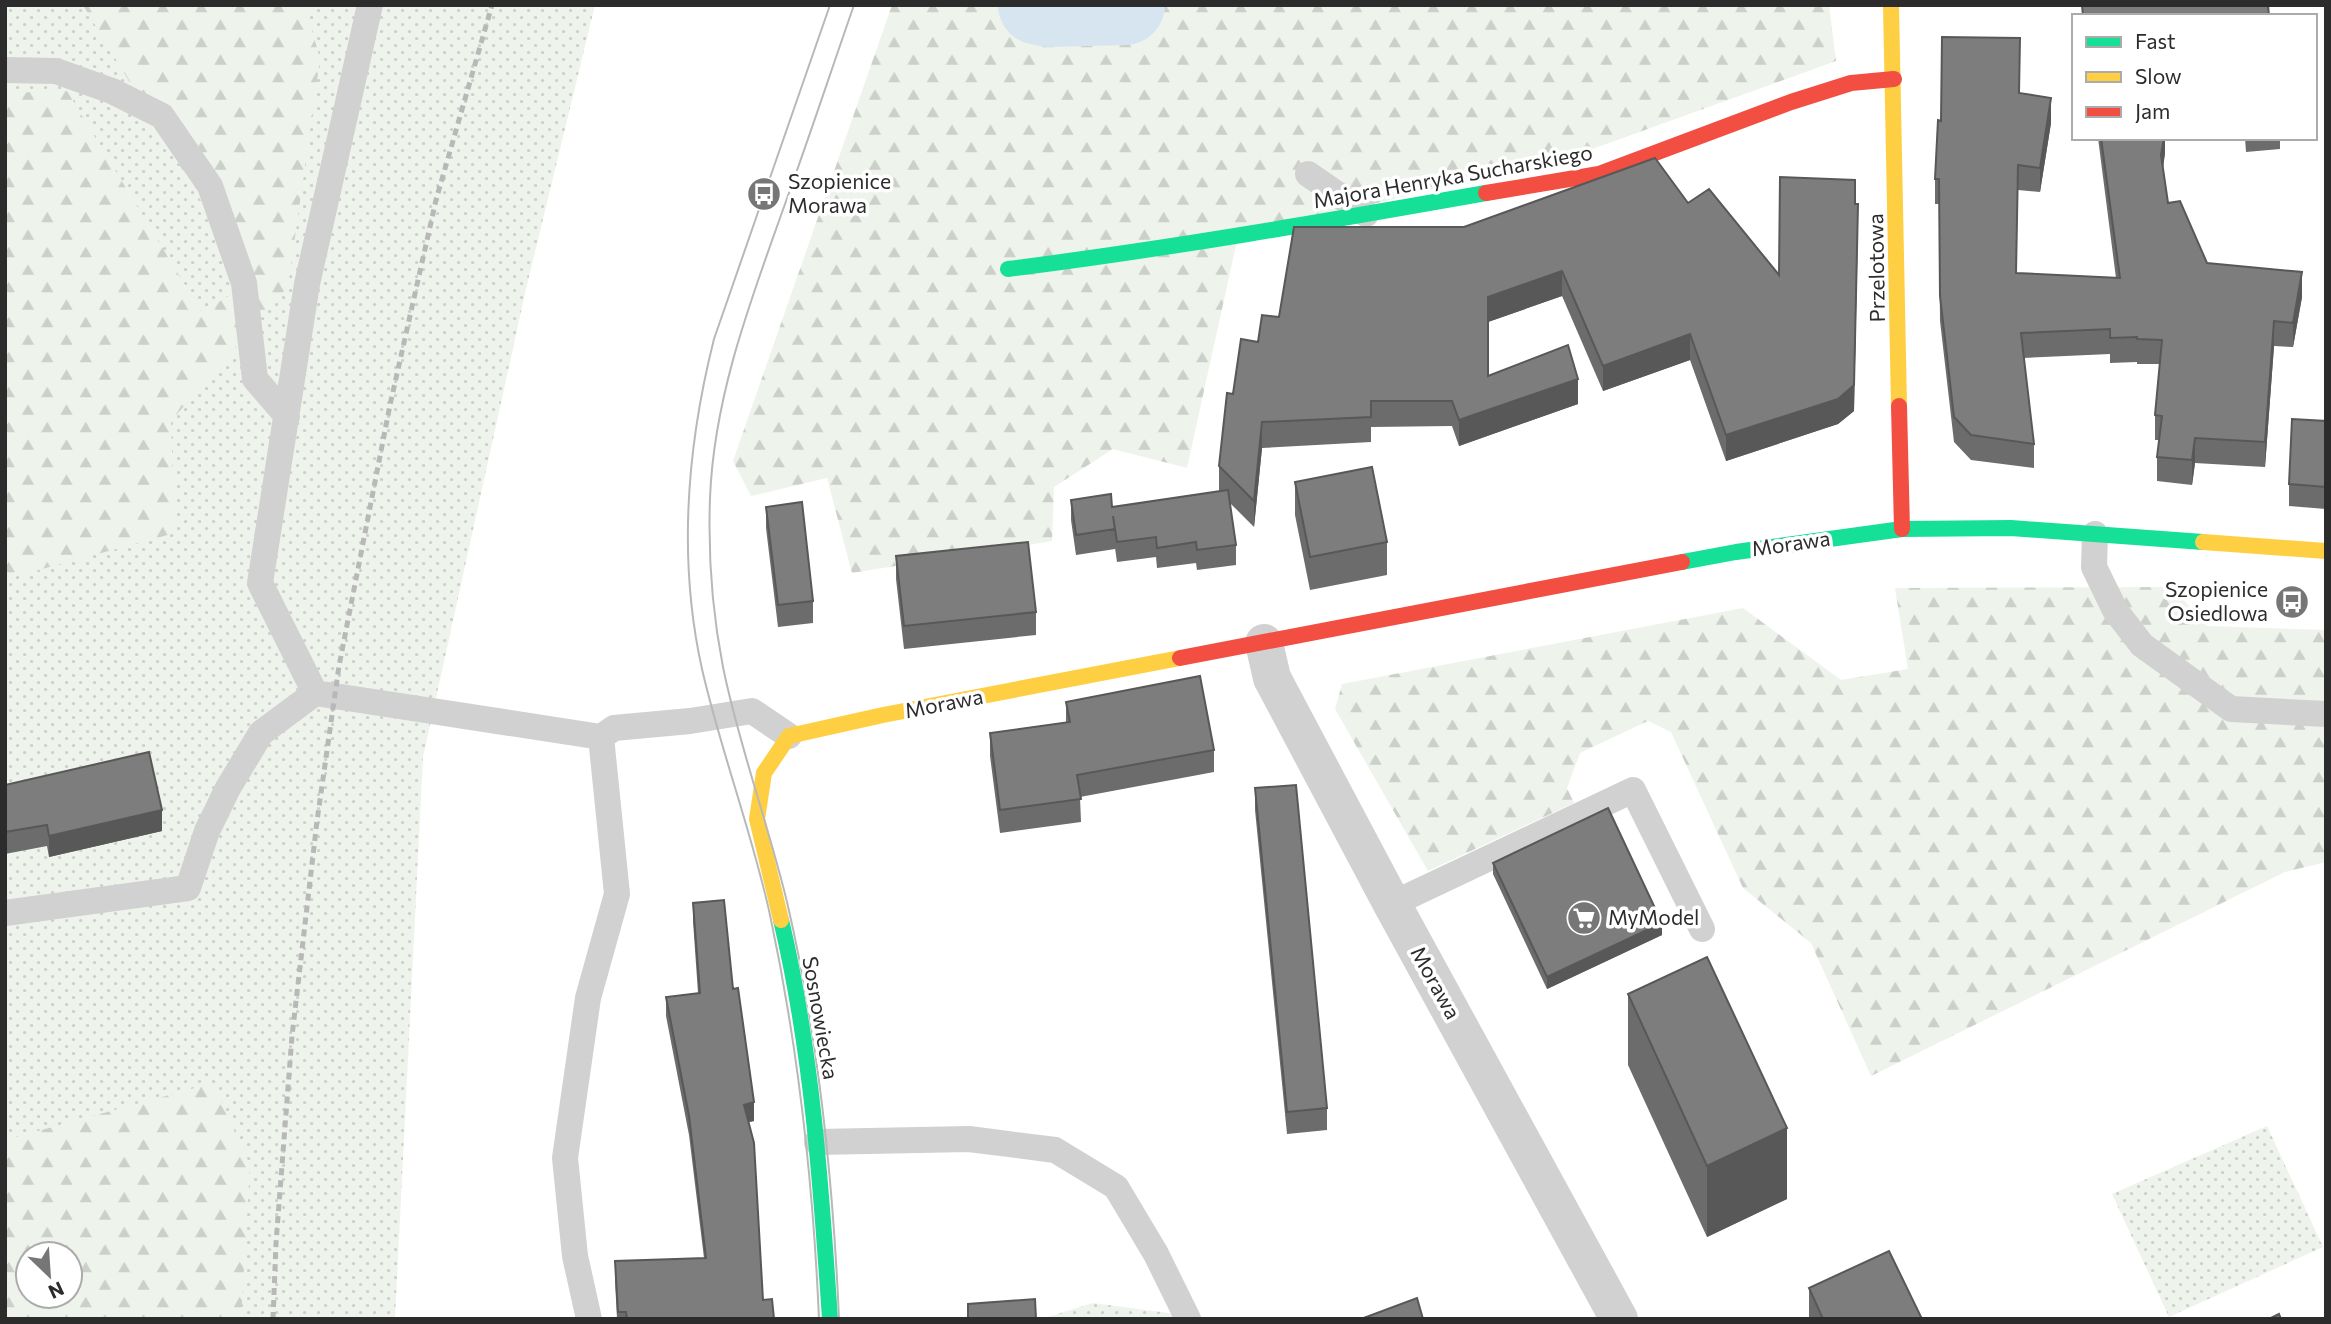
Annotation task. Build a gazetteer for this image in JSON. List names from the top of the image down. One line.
{"streets":{"street":["Majora Henryka Sucharskiego","Przelotowa","Morawa","Sosnowiecka"]},"crossings":[["Majora Henryka Sucharskiego","Przelotowa"],["Przelotowa","Morawa"],["Morawa","Sosnowiecka"]],"places":{"bus stop":["Szopienice Morawa","Szopienice Osiedlowa"],"supermarket":["MyModel"]},"legend":["Fast","Slow","Jam"],"north":"bottom right"}
